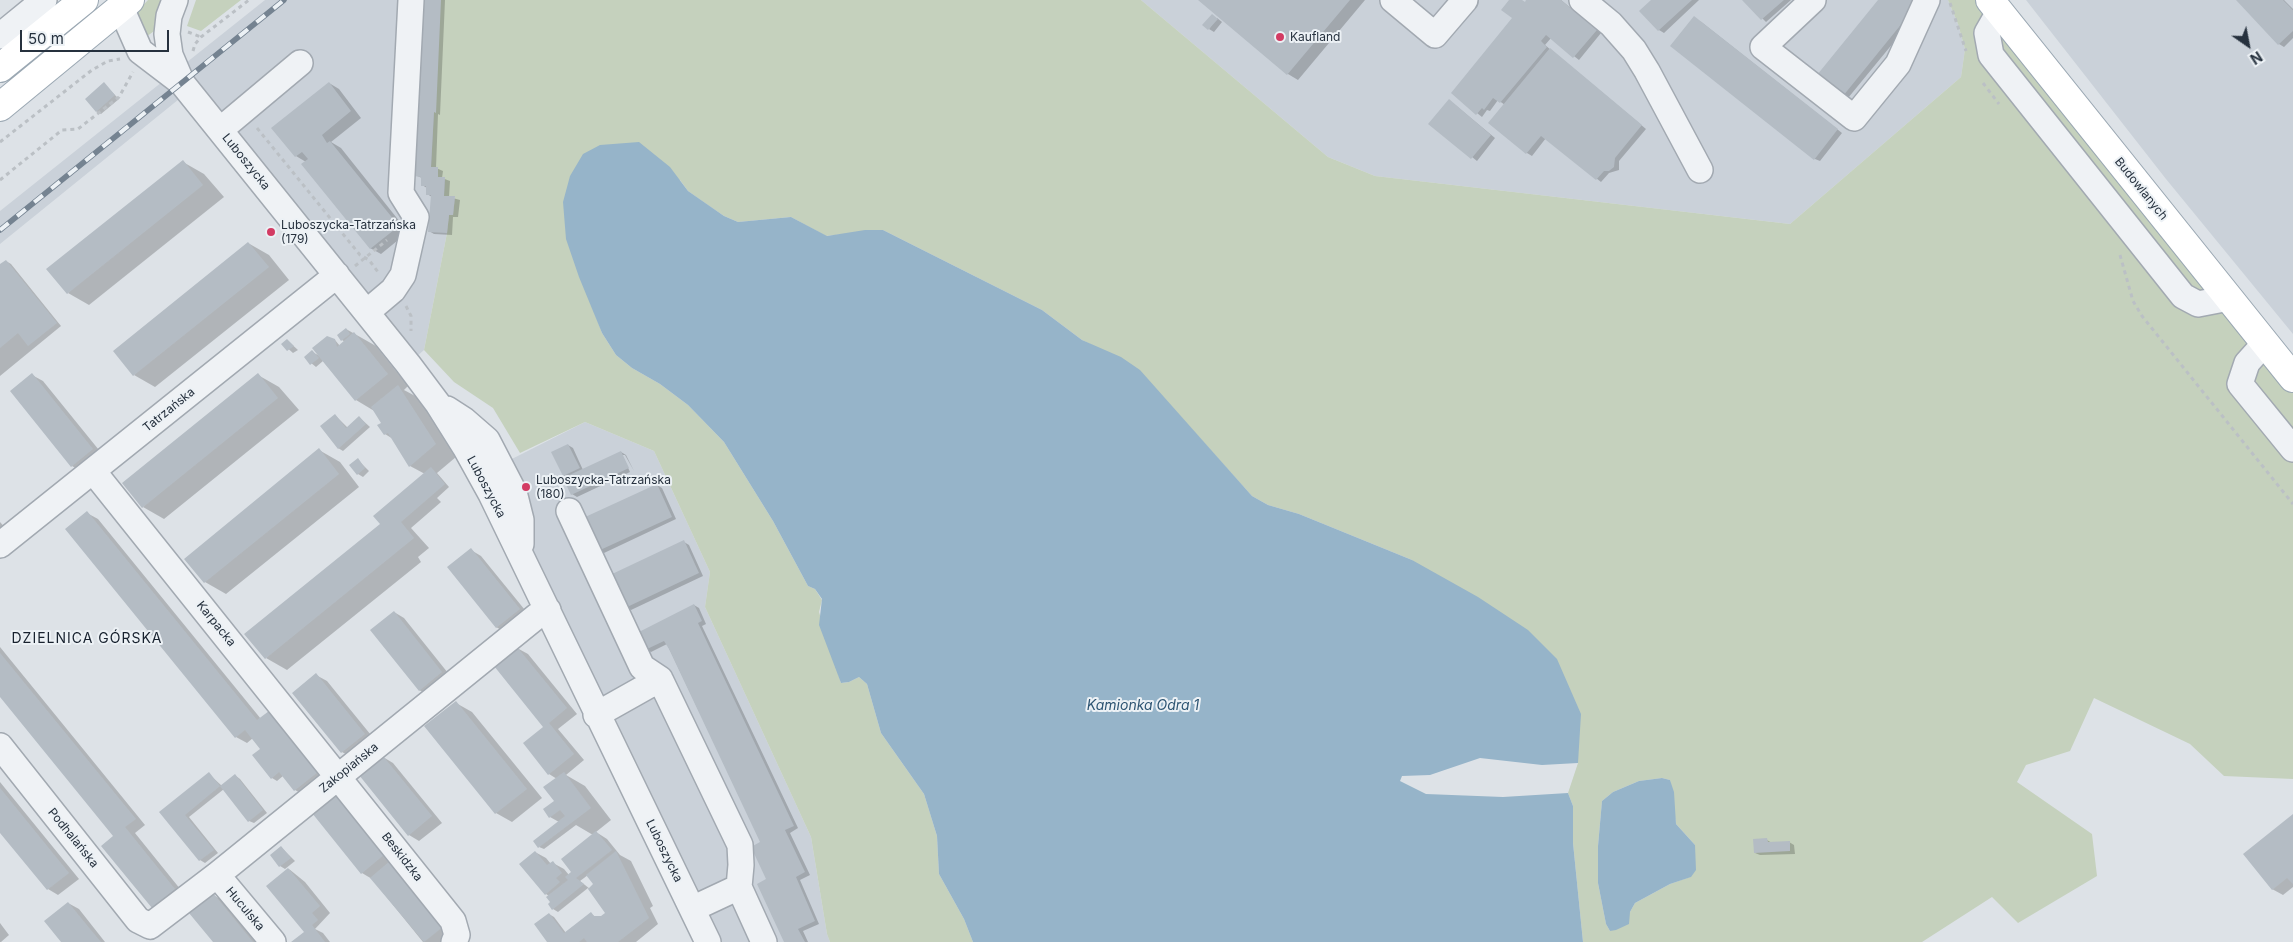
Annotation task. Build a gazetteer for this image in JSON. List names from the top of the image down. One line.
{"streets":{"main road":["Budowlanych"],"street":["Luboszycka","Tatrzańska","Karpacka","Zakopiańska","Podhalańska","Beskidzka","Huculska"]},"crossings":[["Luboszycka","Tatrzańska"],["Luboszycka","Zakopiańska"],["Tatrzańska","Karpacka"],["Karpacka","Zakopiańska"],["Karpacka","Beskidzka"],["Zakopiańska","Podhalańska"],["Zakopiańska","Beskidzka"],["Zakopiańska","Huculska"]],"districts":["DZIELNICA GÓRSKA"],"water":["Kamionka Odra 1"],"places":["Kaufland","Luboszycka-Tatrzańska (179)","Luboszycka-Tatrzańska (180)"],"scale_bar":"50 m","north":"bottom right"}
